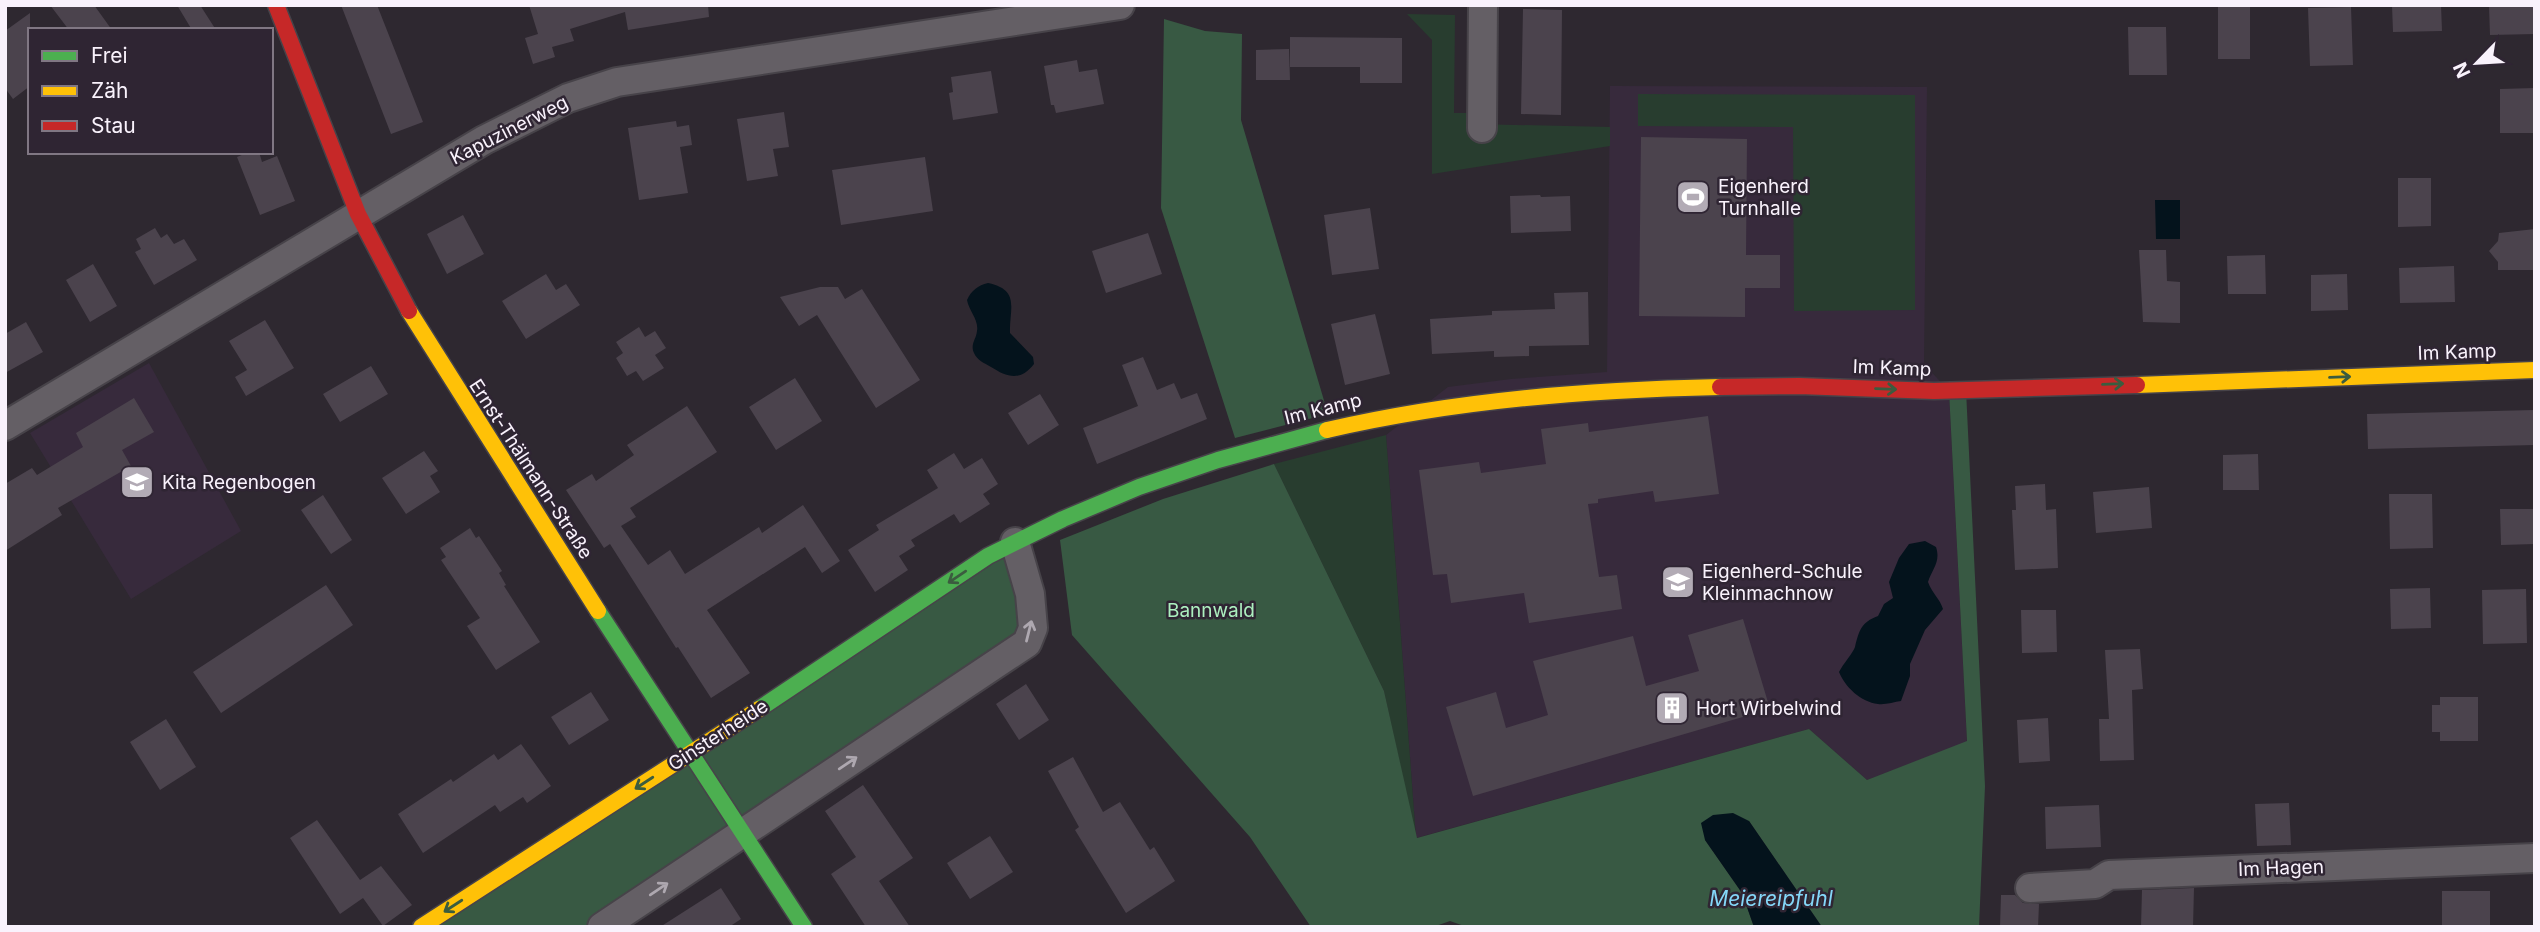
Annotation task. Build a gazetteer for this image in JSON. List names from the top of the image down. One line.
{"streets":{"street":["Kapuzinerweg","Im Kamp","Ernst-Thälmann-Straße","Ginsterheide","Im Hagen"]},"crossings":[["Kapuzinerweg","Ernst-Thälmann-Straße"],["Im Kamp","Ginsterheide"],["Ernst-Thälmann-Straße","Ginsterheide"]],"one_way":["Im Kamp","Ginsterheide"],"water":["Meiereipfuhl"],"parks":["Bannwald"],"places":{"sports":["Eigenherd Turnhalle"],"school or university":["Kita Regenbogen","Eigenherd-Schule Kleinmachnow"],"building":["Hort Wirbelwind"]},"legend":["Frei","Zäh","Stau"],"north":"bottom left"}
